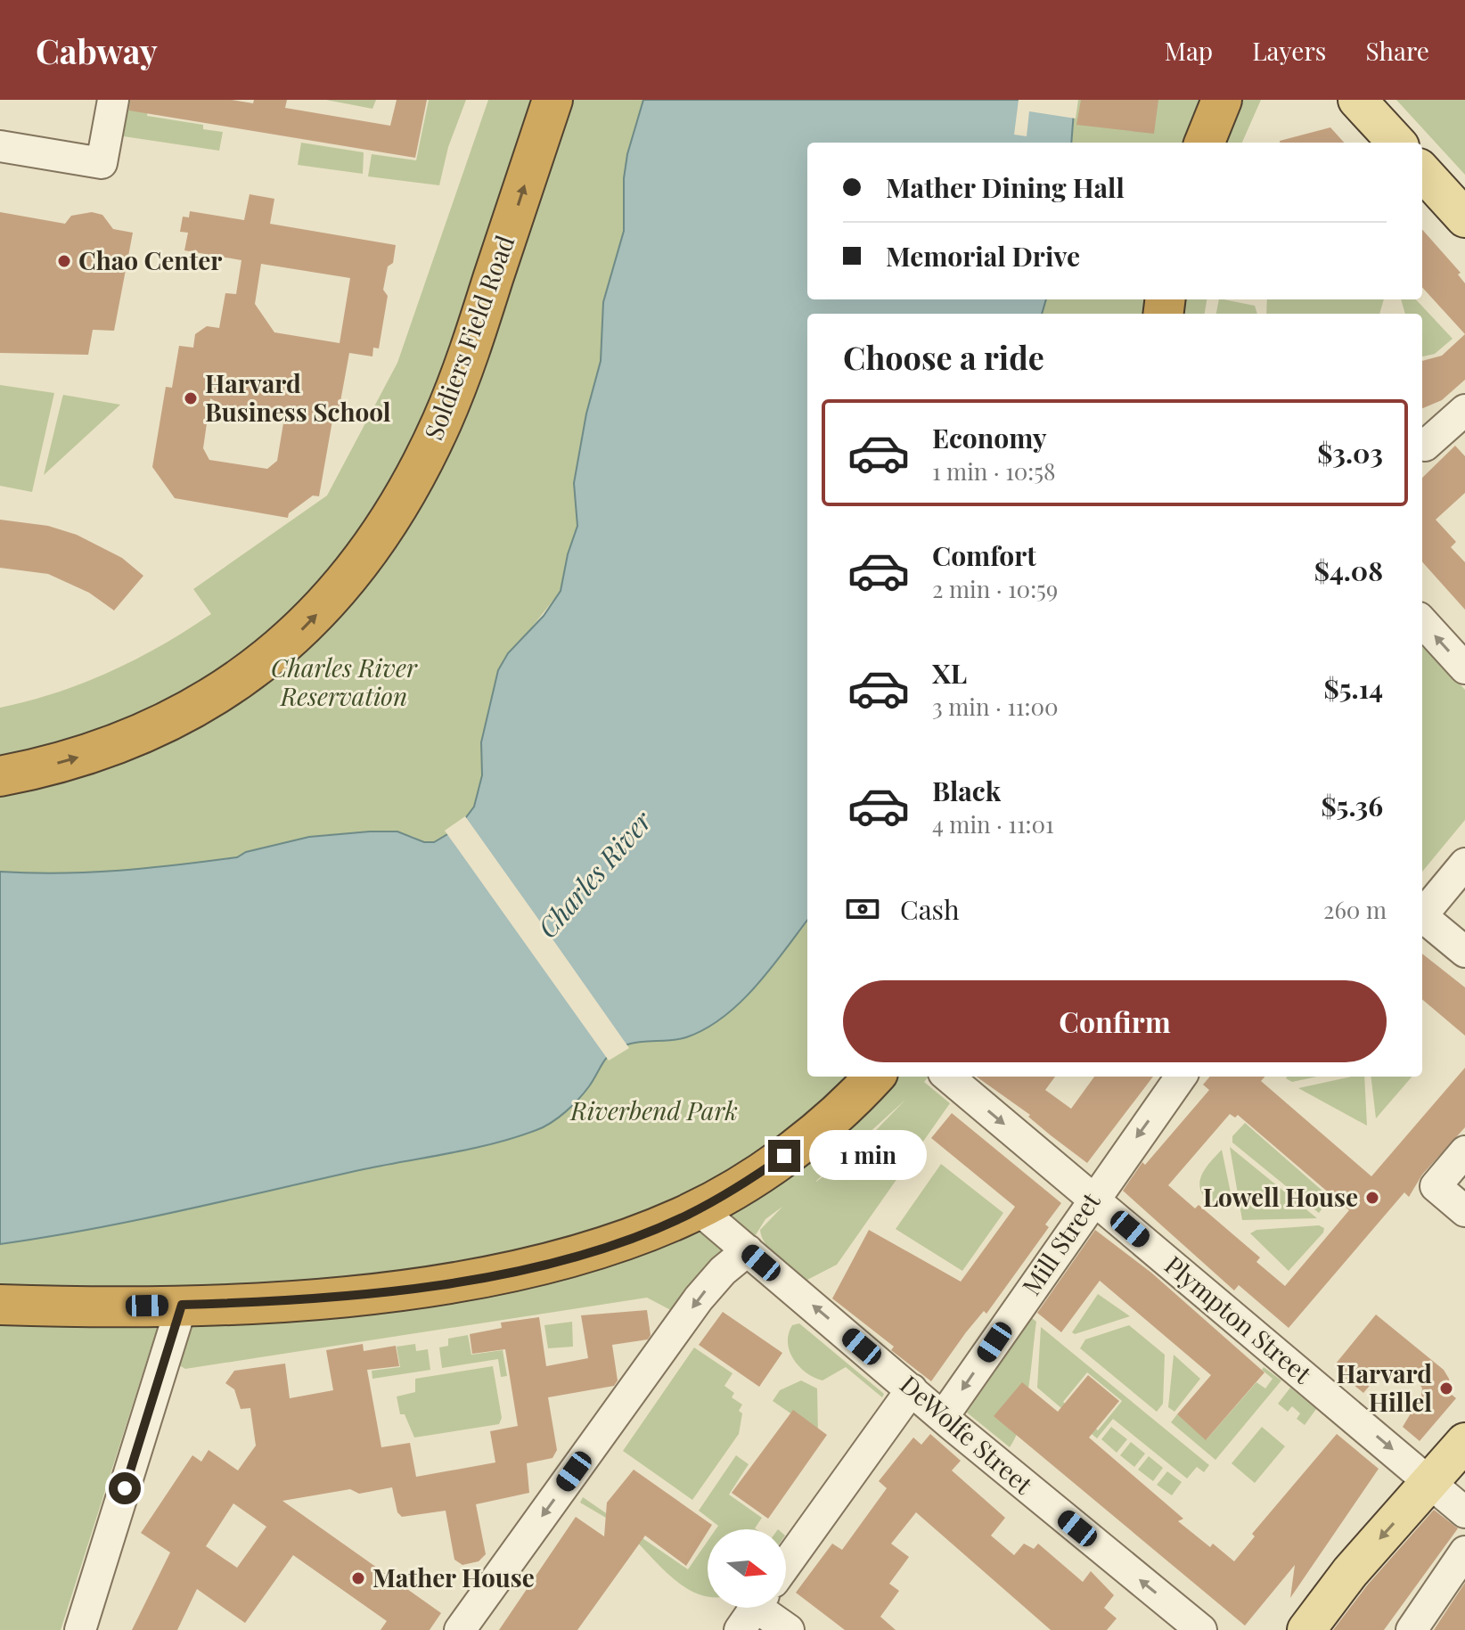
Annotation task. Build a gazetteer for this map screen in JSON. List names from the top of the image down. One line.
{"streets":{"highway":["Soldiers Field Road"],"street":["Mill Street","Plympton Street","DeWolfe Street"]},"crossings":[["Mill Street","Plympton Street"],["Mill Street","DeWolfe Street"]],"one_way":["Mill Street","Plympton Street","DeWolfe Street"],"water":["Charles River"],"parks":["Charles River Reservation","Riverbend Park"],"places":["Chao Center","Harvard Business School","Lowell House","Harvard Hillel","Mather House"],"north":"right","page":{"header":"Cabway","nav":["Map","Layers","Share"],"banner":["Mather Dining Hall","Memorial Drive"],"heading":"Choose a ride","list":[{"name":"Economy","note":"1 min · 10:58","value":"$3.03"},{"name":"Comfort","note":"2 min · 10:59","value":"$4.08"},{"name":"XL","note":"3 min · 11:00","value":"$5.14"},{"name":"Black","note":"4 min · 11:01","value":"$5.36"}],"pay":["Cash","260 m"],"buttons":"Confirm","bubble":"1 min"}}
